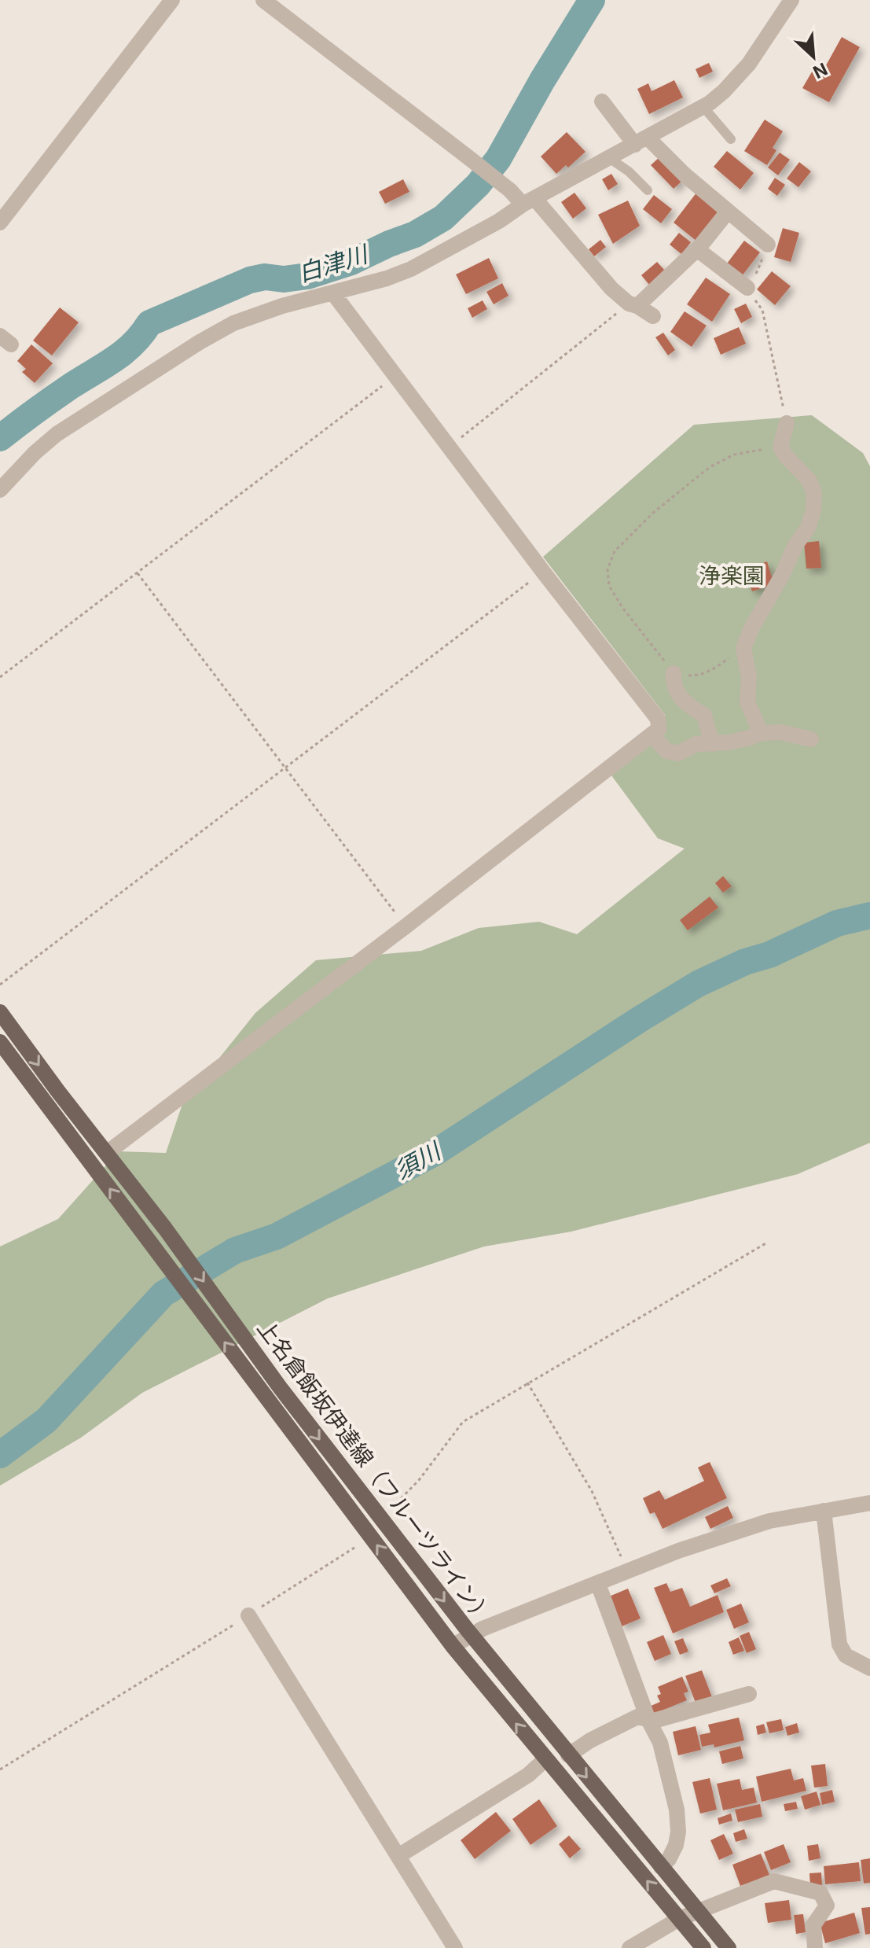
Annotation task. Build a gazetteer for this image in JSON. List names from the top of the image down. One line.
{"streets":{"main road":["上名倉飯坂伊達線（フルーツライン）"]},"water":["白津川","須川"],"parks":["浄楽園"],"north":"bottom right"}
